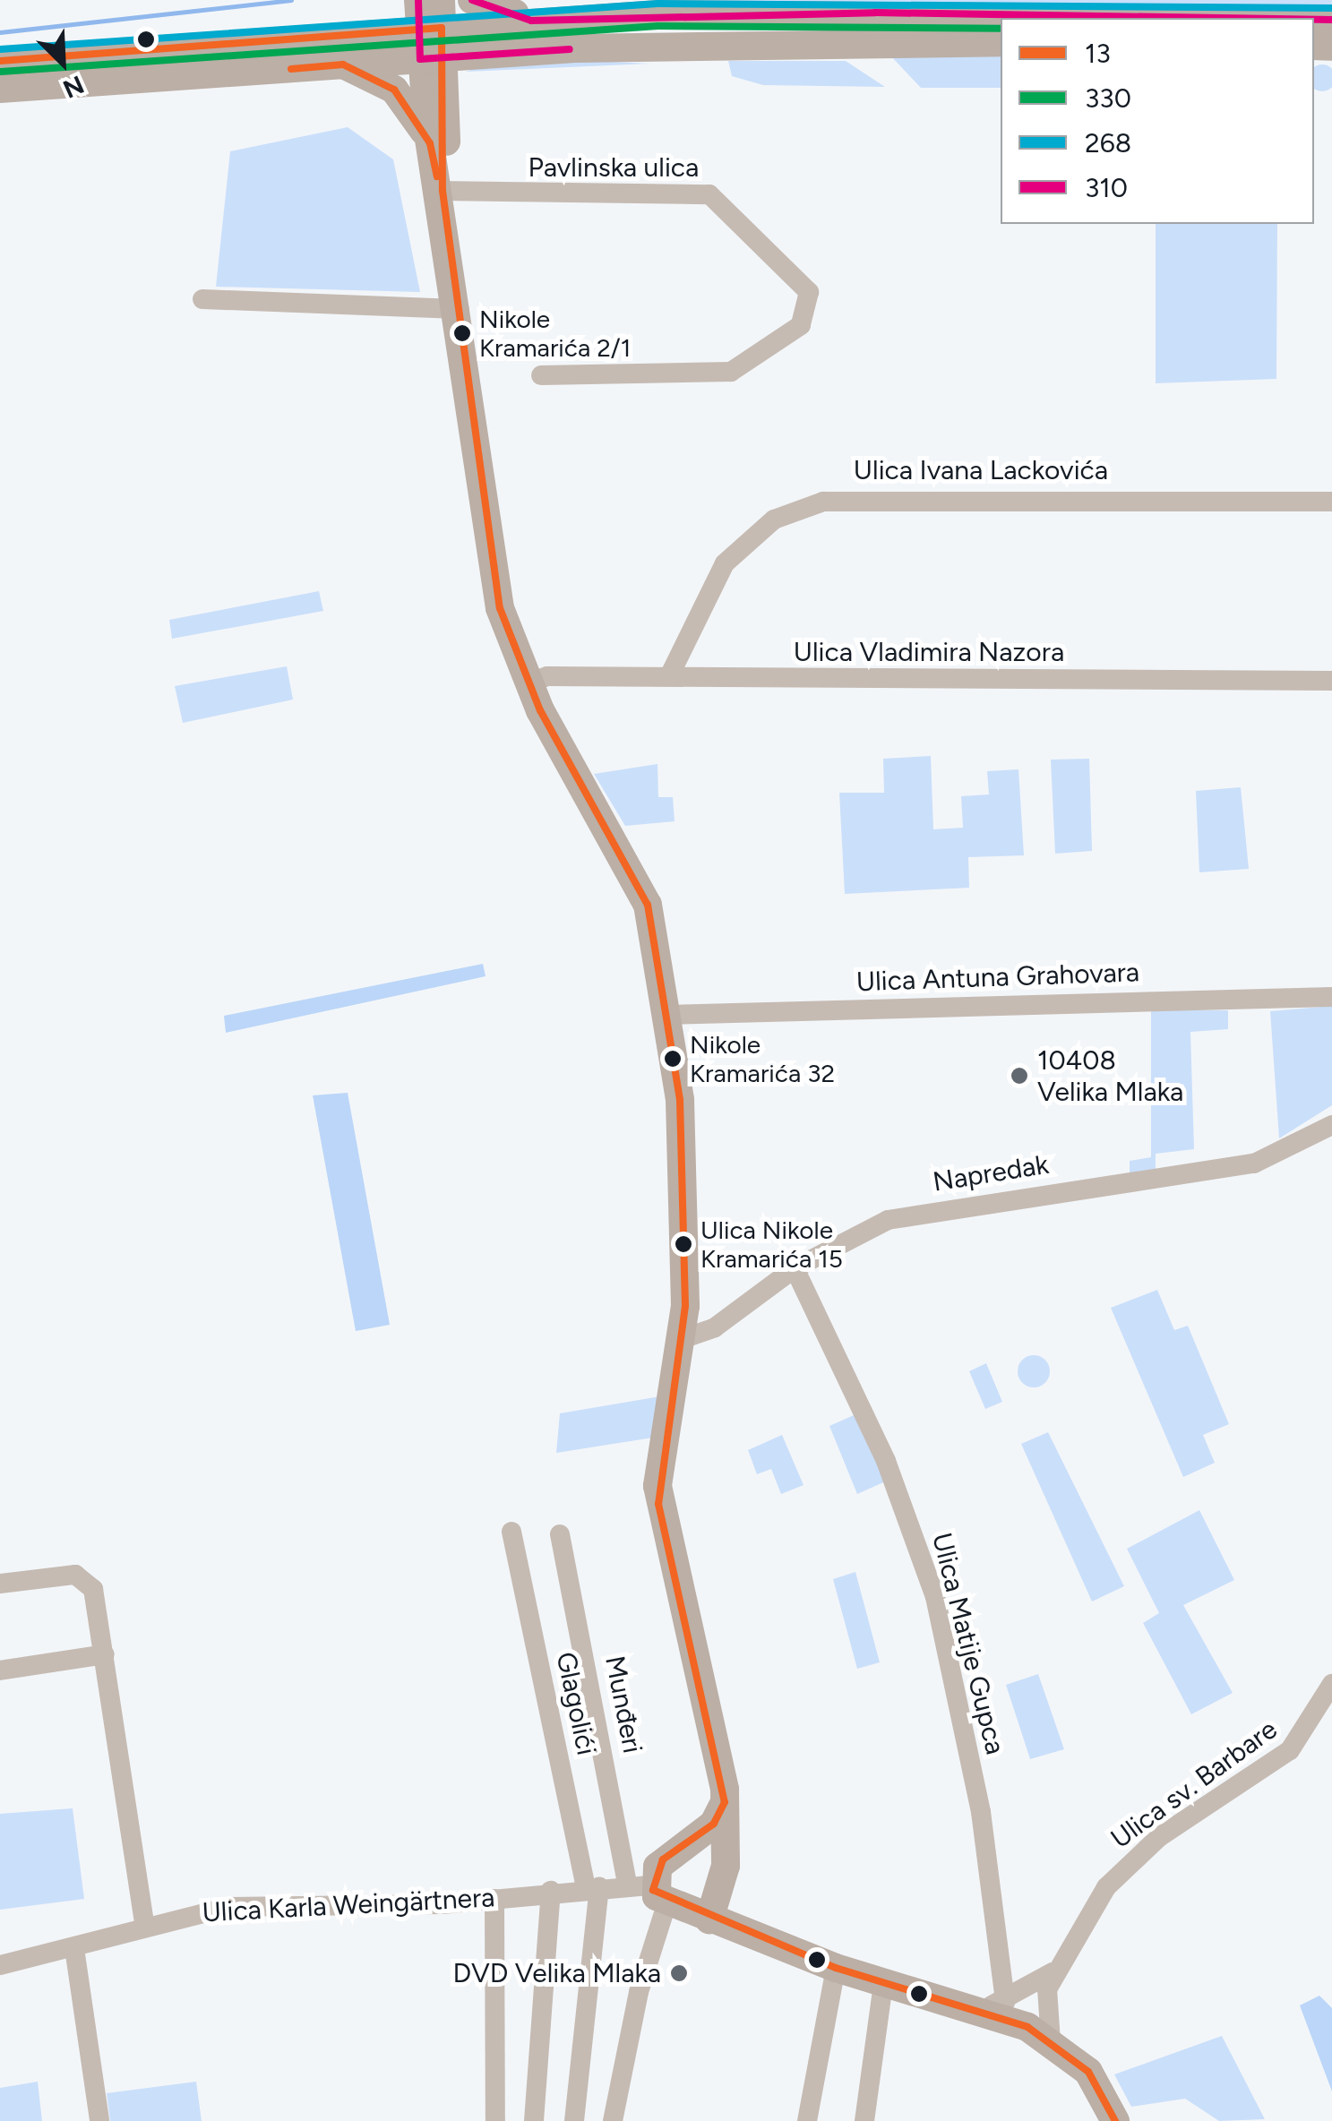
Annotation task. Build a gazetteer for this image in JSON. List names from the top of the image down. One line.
{"streets":{"street":["Pavlinska ulica","Ulica Ivana Lackovića","Ulica Vladimira Nazora","Ulica Antuna Grahovara","Napredak","Ulica Matije Gupca","Glagolići","Munđeri","Ulica sv. Barbare","Ulica Karla Weingärtnera"]},"crossings":[["Ulica Ivana Lackovića","Ulica Vladimira Nazora"],["Napredak","Ulica Matije Gupca"],["Ulica Matije Gupca","Ulica sv. Barbare"],["Glagolići","Ulica Karla Weingärtnera"],["Munđeri","Ulica Karla Weingärtnera"]],"places":["Nikole Kramarića 2/1","Nikole Kramarića 32","10408 Velika Mlaka","Ulica Nikole Kramarića 15","DVD Velika Mlaka"],"lines":["transit line 310","transit line 268","transit line 330","transit line 13"],"legend":["13","330","268","310"],"north":"bottom right"}
